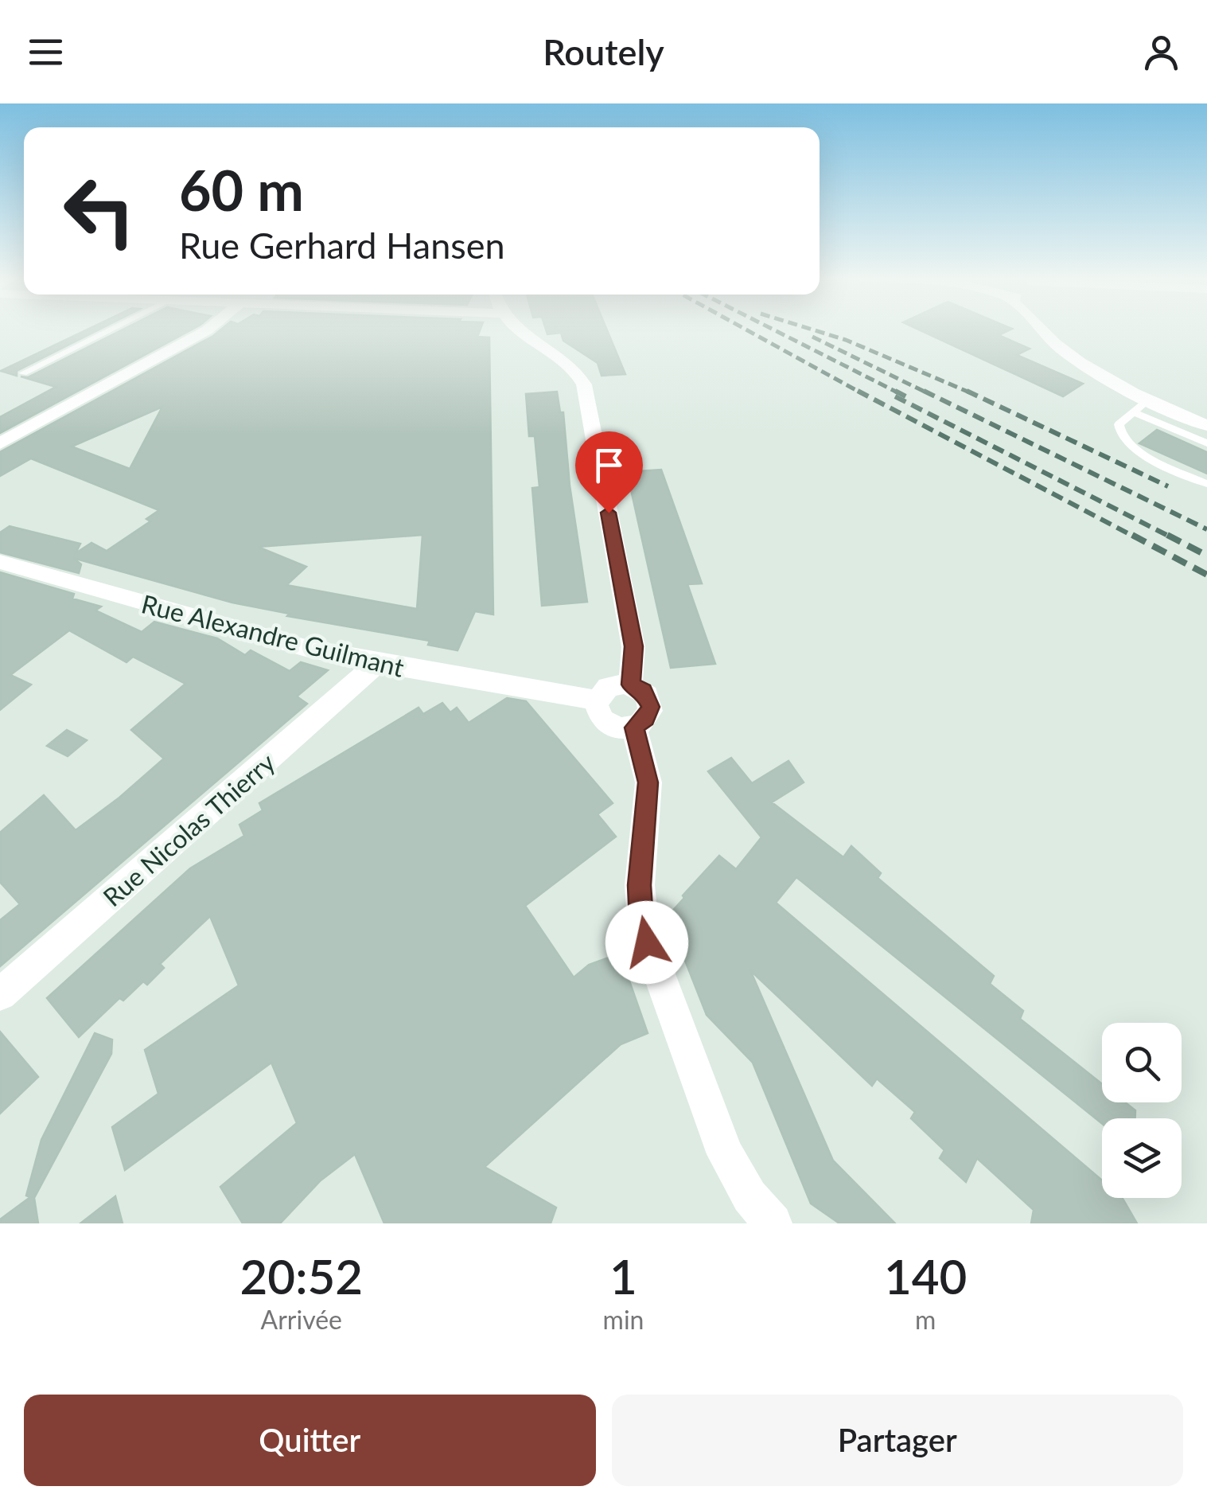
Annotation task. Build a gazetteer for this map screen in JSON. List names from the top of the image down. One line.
{"streets":{"street":["Rue Alexandre Guilmant","Rue Nicolas Thierry"]},"crossings":[["Rue Alexandre Guilmant","Rue Nicolas Thierry"]],"page":{"header":"Routely","turn":["60 m","Rue Gerhard Hansen"],"eta":["20:52","Arrivée","1","min","140","m"],"buttons":["Quitter","Partager"]}}
